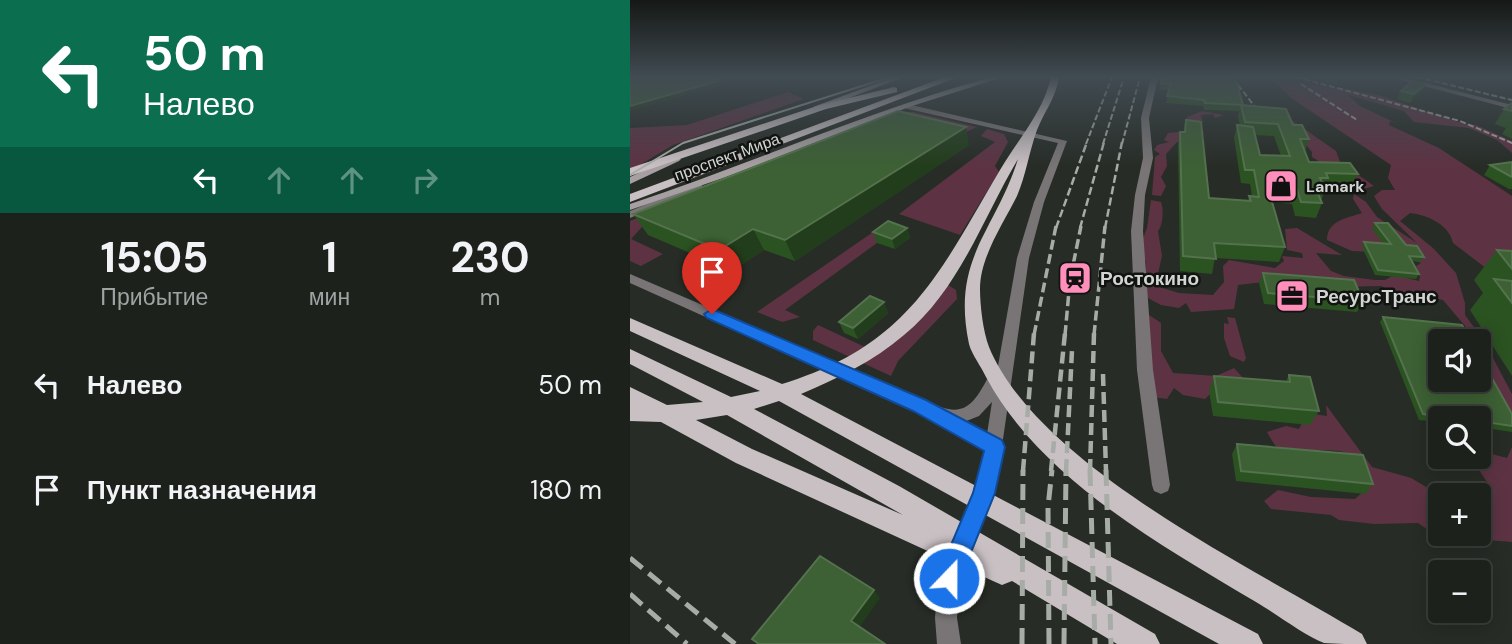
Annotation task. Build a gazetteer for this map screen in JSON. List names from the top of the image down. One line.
{"streets":{"main road":["проспект Мира"]},"places":{"shop":["Lamark"],"station":["Ростокино"],"office":["РесурсТранс"]},"page":{"turn":["50 m","Налево"],"eta":["15:05","Прибытие","1","мин","230","m"],"map_buttons":["+","−"],"list":[{"name":"Налево","value":"50 m"},{"name":"Пункт назначения","value":"180 m"}]}}
